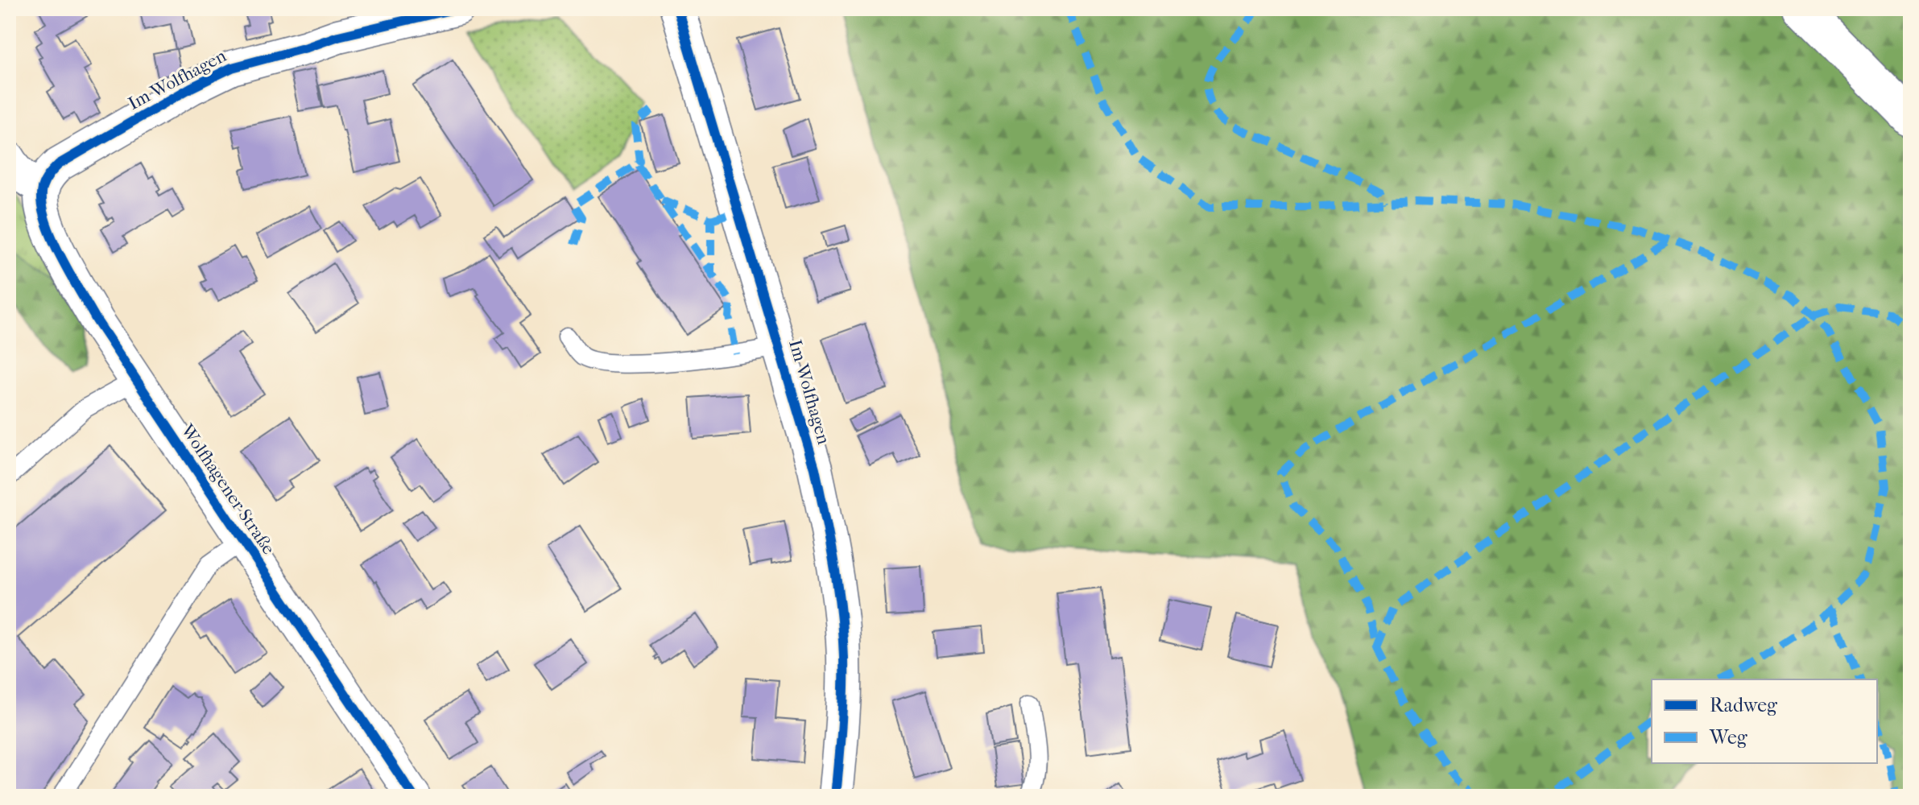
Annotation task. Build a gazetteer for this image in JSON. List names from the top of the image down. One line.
{"streets":{"street":["Im Wolfhagen","Wolfhagener Straße"]},"crossings":[["Im Wolfhagen","Wolfhagener Straße"]],"legend":["Radweg","Weg"]}
